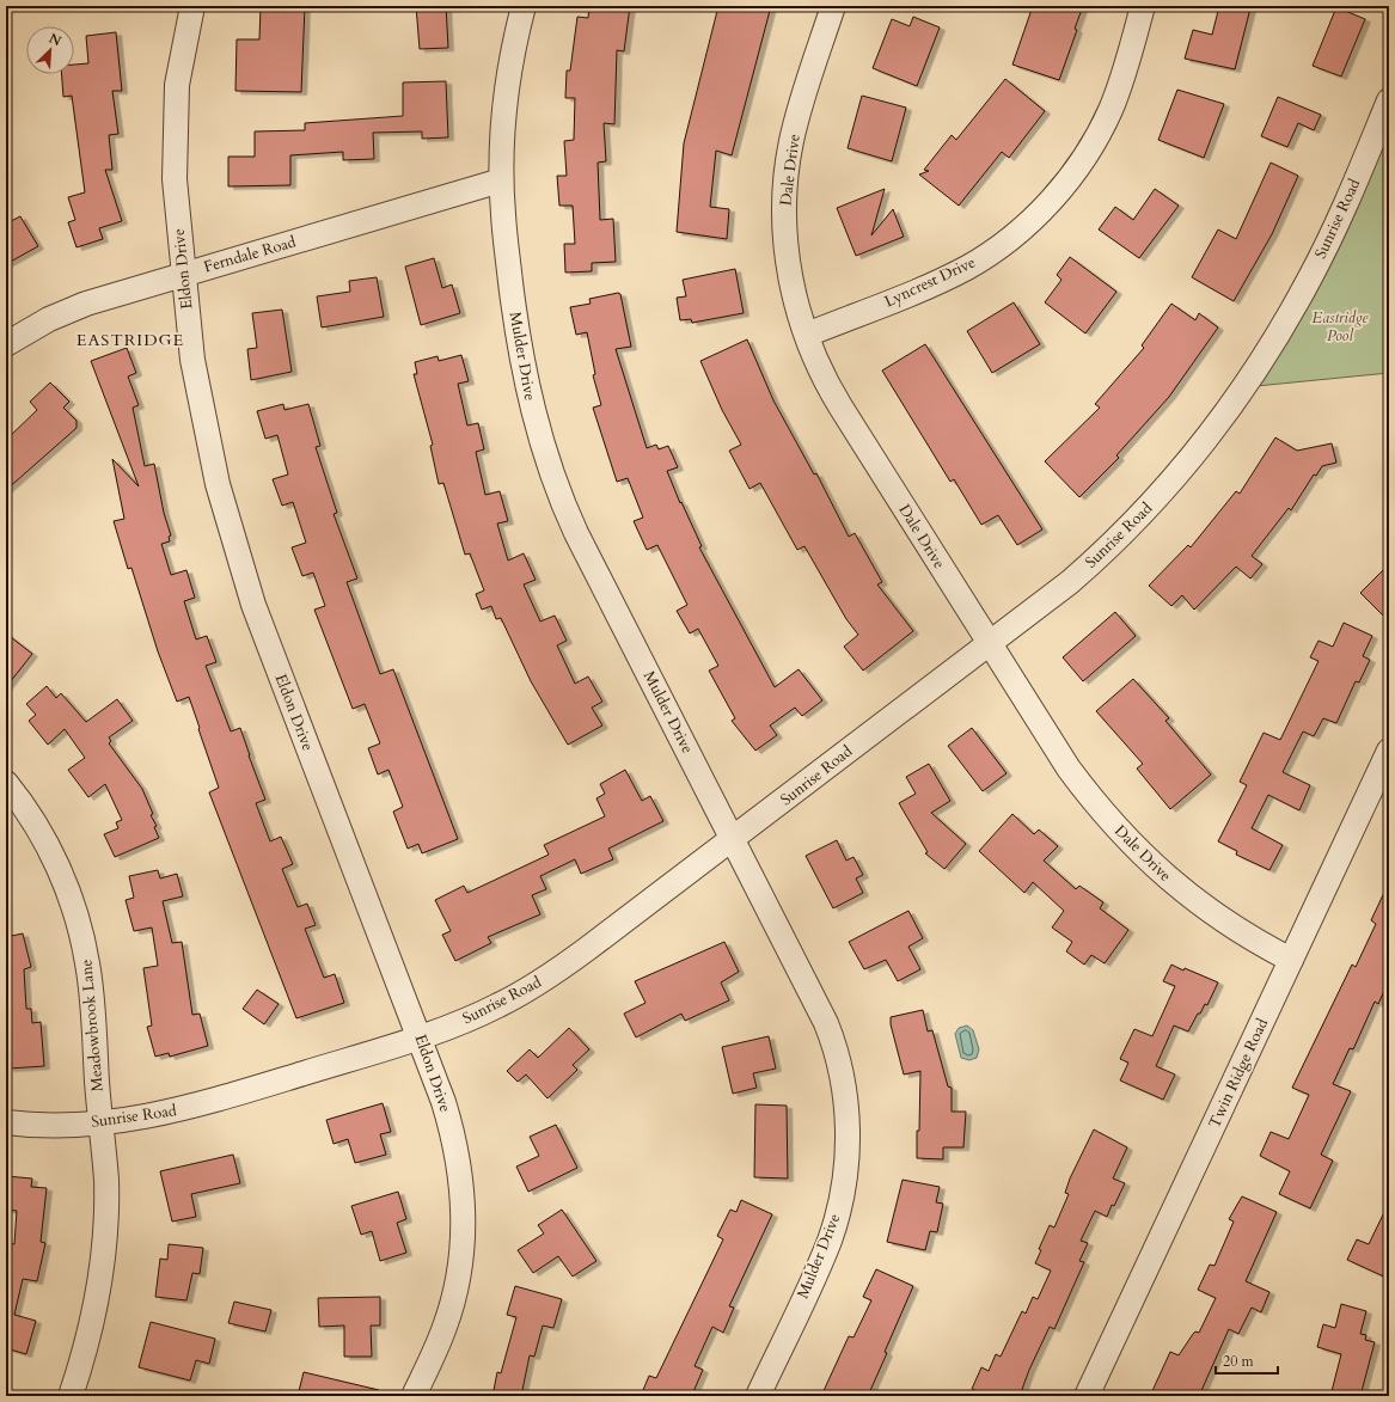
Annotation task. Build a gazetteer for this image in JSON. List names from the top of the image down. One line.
{"streets":{"street":["Dale Drive","Sunrise Road","Ferndale Road","Eldon Drive","Lyncrest Drive","Mulder Drive","Meadowbrook Lane","Twin Ridge Road"]},"crossings":[["Dale Drive","Sunrise Road"],["Dale Drive","Lyncrest Drive"],["Dale Drive","Twin Ridge Road"],["Sunrise Road","Eldon Drive"],["Sunrise Road","Mulder Drive"],["Sunrise Road","Meadowbrook Lane"],["Ferndale Road","Eldon Drive"],["Ferndale Road","Mulder Drive"]],"districts":["EASTRIDGE"],"parks":["Eastridge Pool"],"scale_bar":"20 m","north":"top right"}
